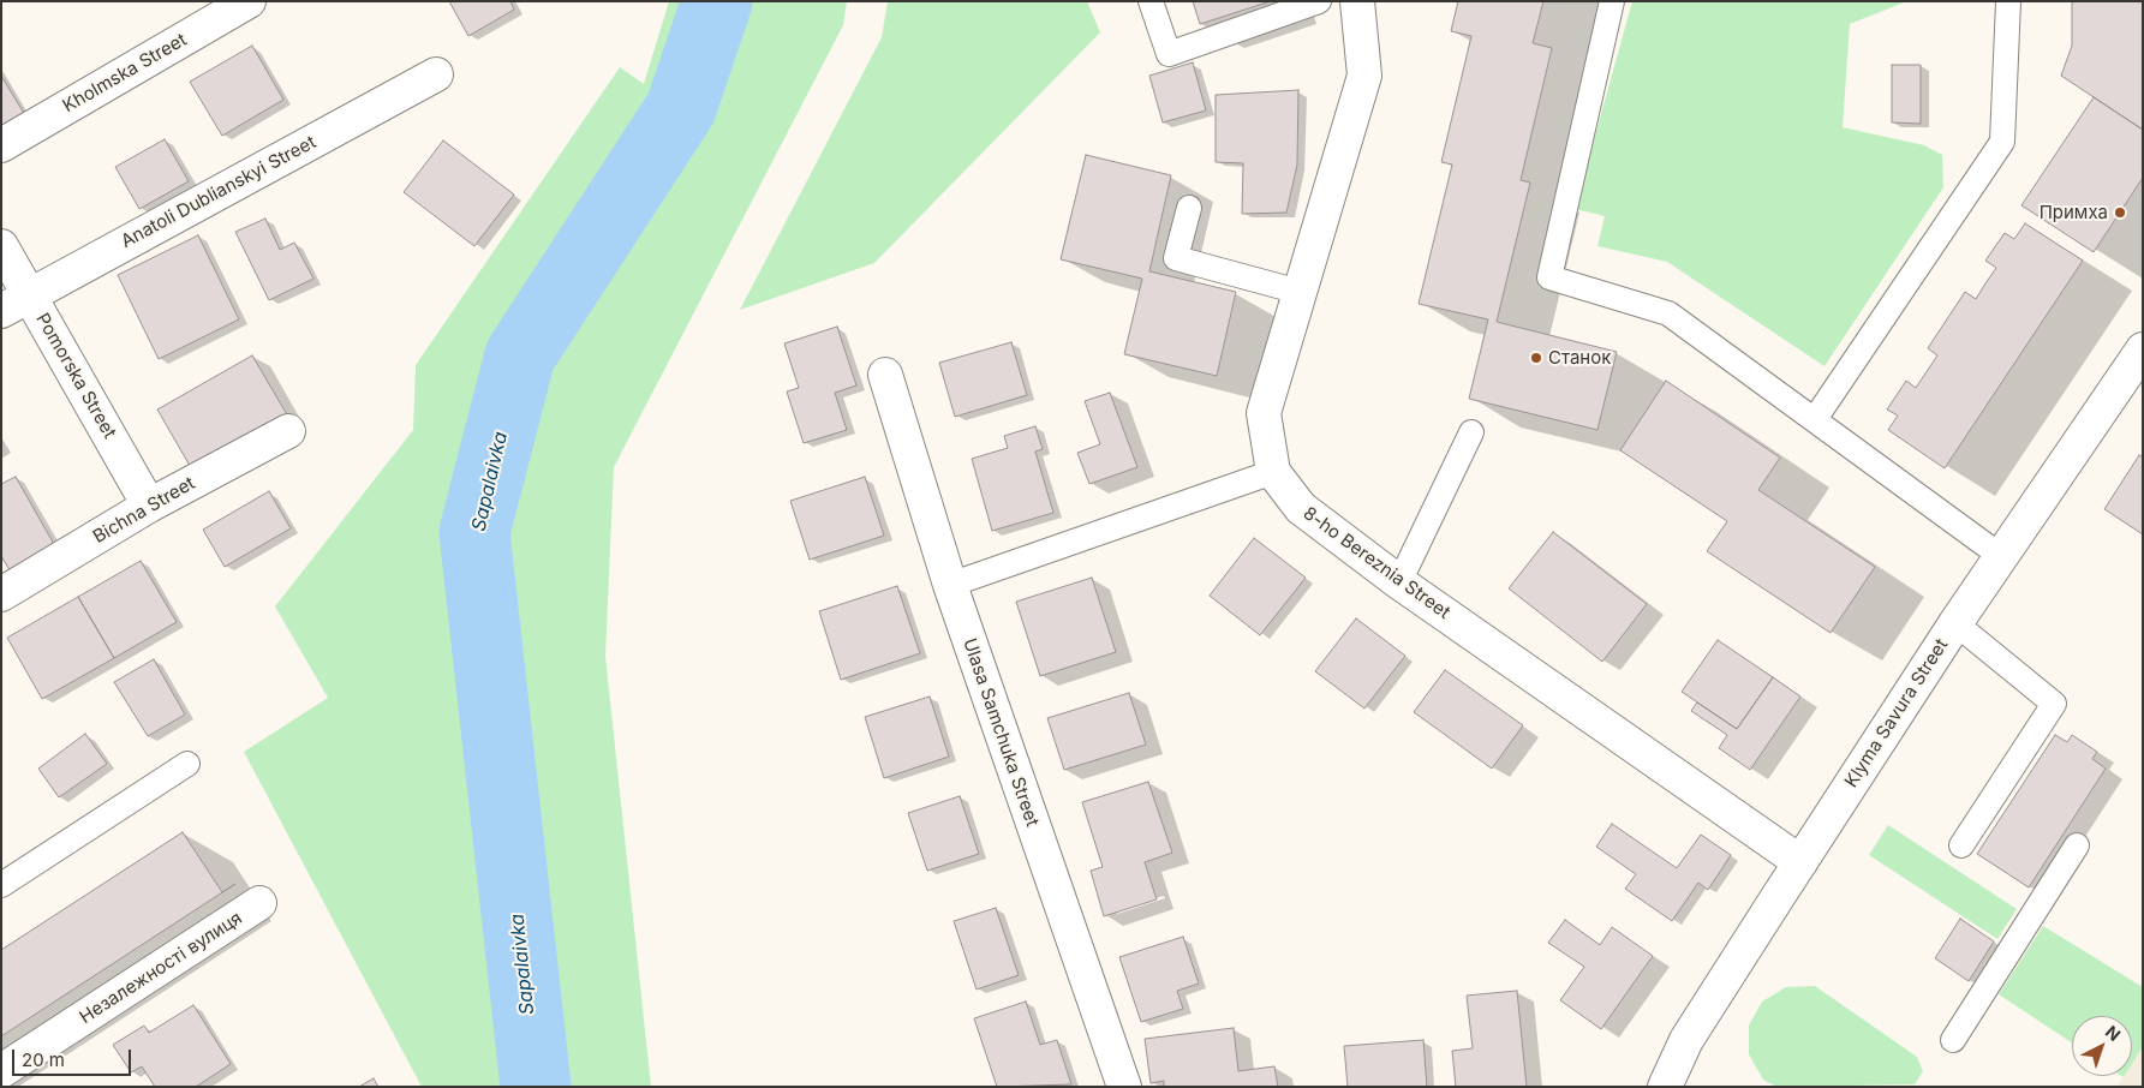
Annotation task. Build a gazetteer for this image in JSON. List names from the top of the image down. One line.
{"streets":{"street":["Kholmska Street","Anatoli Dublianskyi Street","Pomorska Street","Bichna Street","8-ho Bereznia Street","Klyma Savura Street","Ulasa Samchuka Street","Незалежності вулиця"]},"crossings":[["Anatoli Dublianskyi Street","Pomorska Street"],["Pomorska Street","Bichna Street"],["8-ho Bereznia Street","Klyma Savura Street"]],"water":["Sapalaivka"],"places":["Примха","Станок"],"scale_bar":"20 m","north":"top right"}
